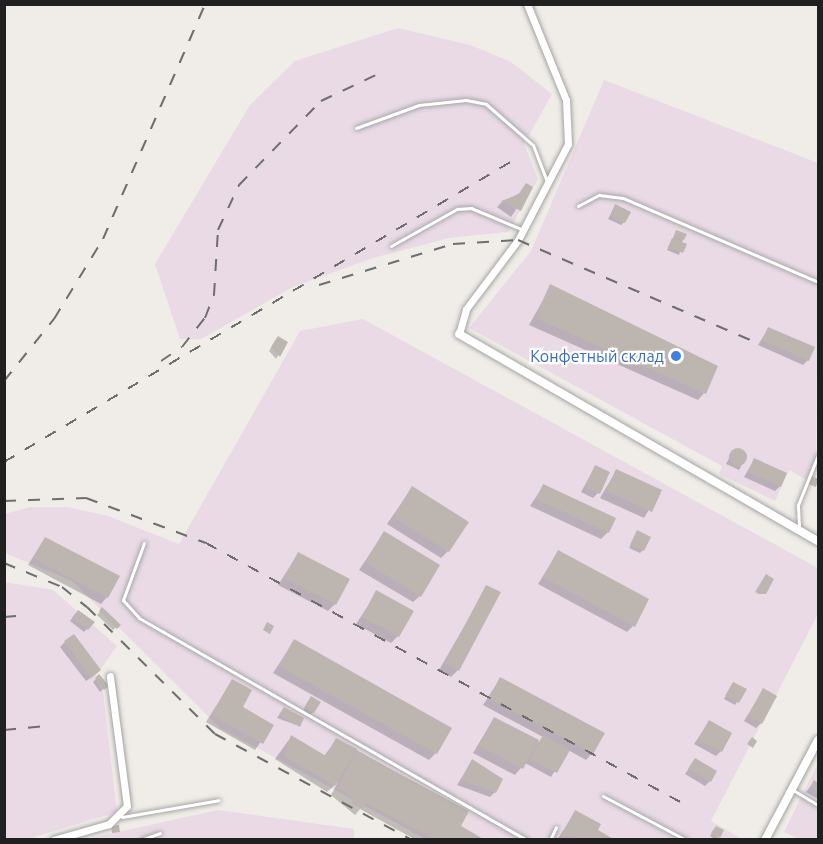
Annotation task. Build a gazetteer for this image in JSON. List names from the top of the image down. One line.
{"places":["Конфетный склад"]}
